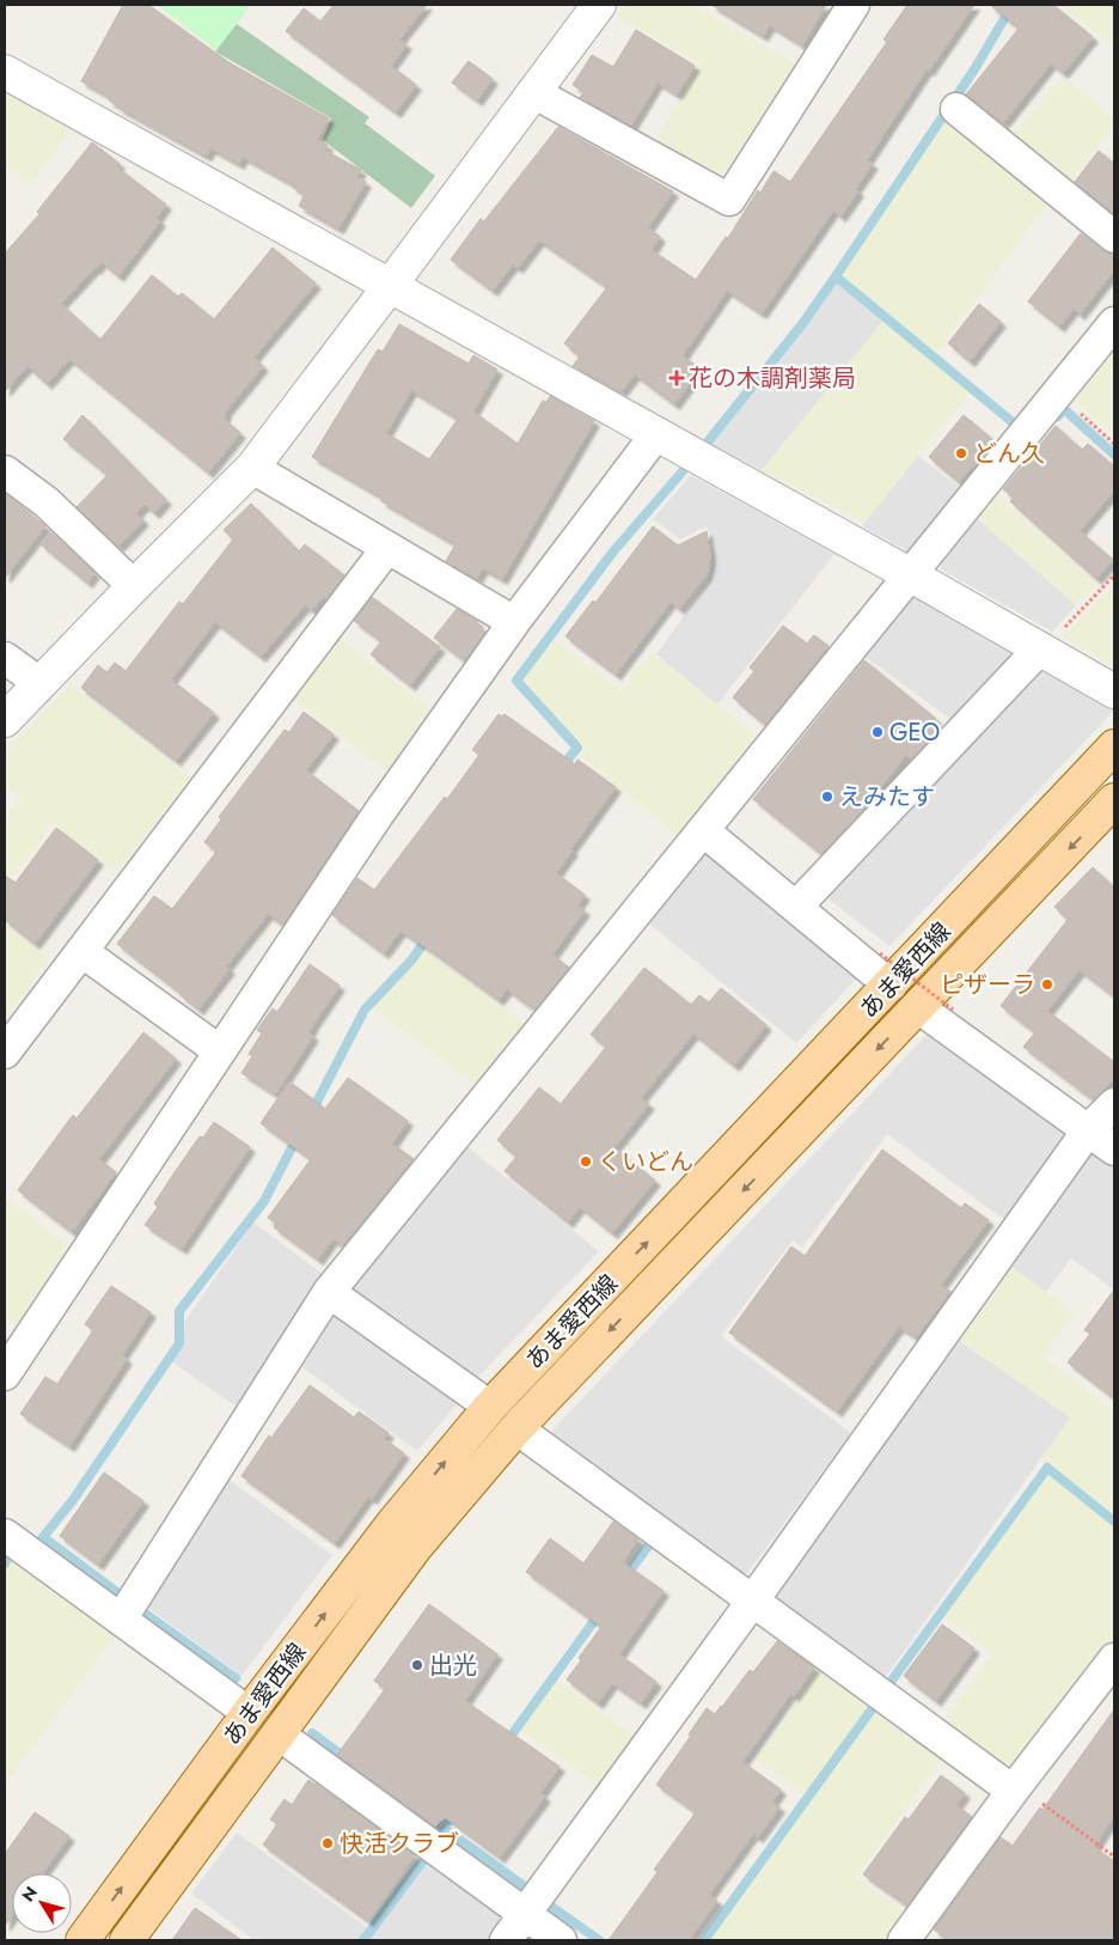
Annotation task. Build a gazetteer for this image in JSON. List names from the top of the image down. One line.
{"streets":{"main road":["あま愛西線"]},"places":{"health":["花の木調剤薬局"],"other":["どん久","GEO","えみたす","ピザーラ","くいどん","出光","快活クラブ"]},"north":"top left"}
